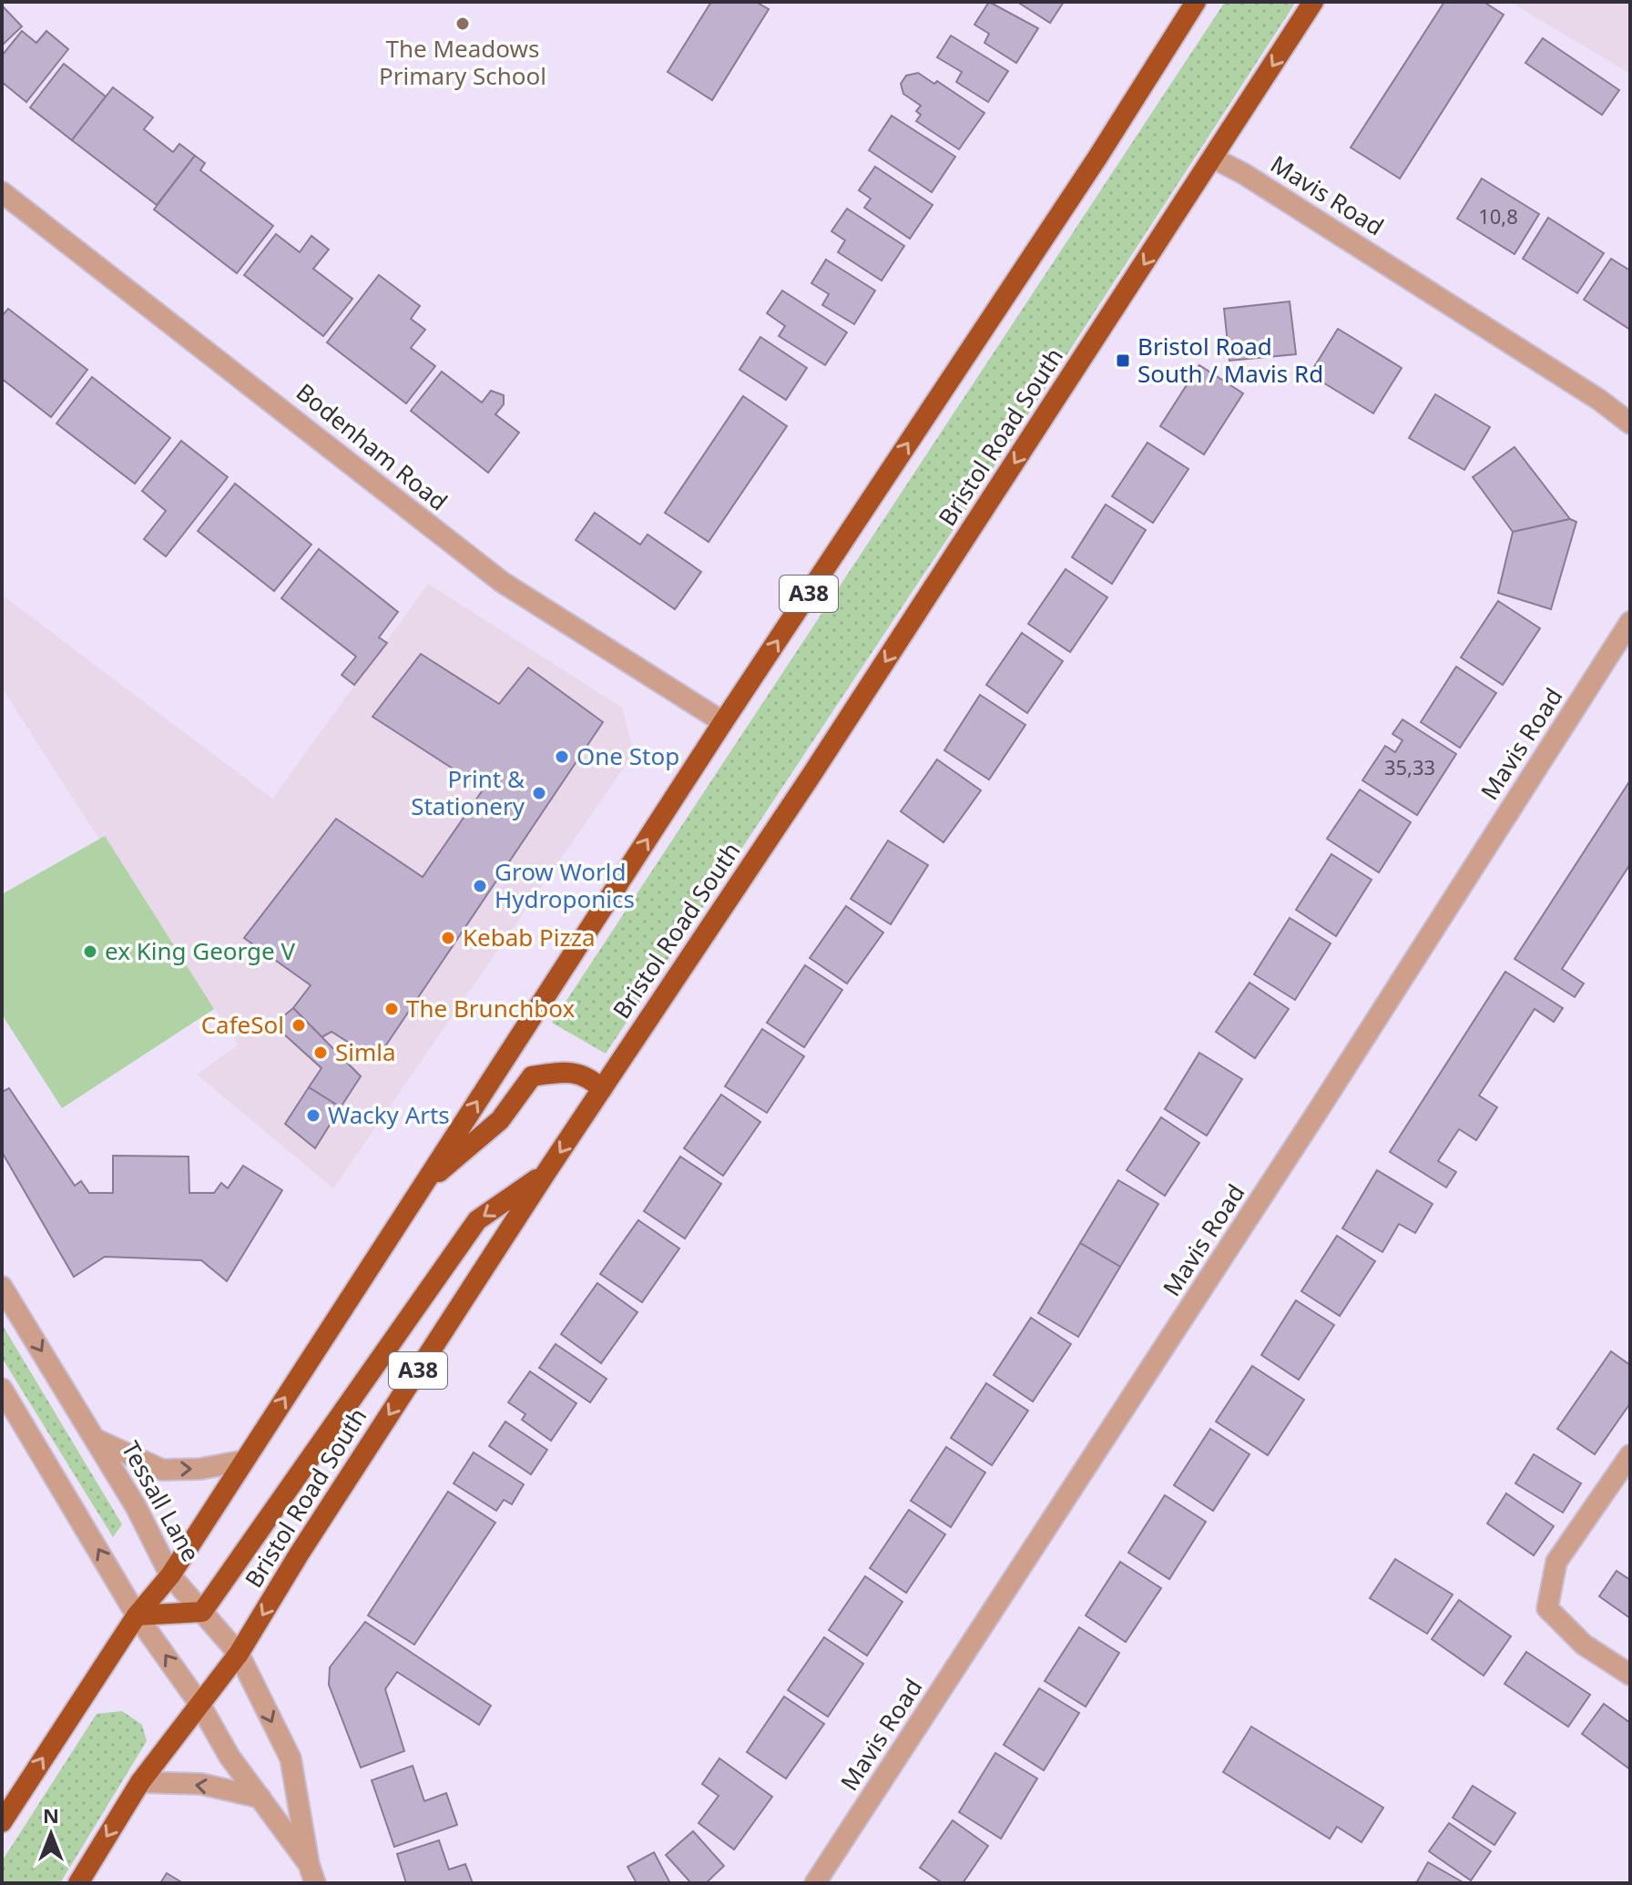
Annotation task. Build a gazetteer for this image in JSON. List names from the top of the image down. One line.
{"streets":{"highway":["Bristol Road South","A38"],"street":["Mavis Road","Bodenham Road","Tessall Lane"]},"crossings":[["Mavis Road","Bristol Road South"],["Bristol Road South","Tessall Lane"],["Bodenham Road","A38"],["A38","Tessall Lane"]],"places":{"other":["The Meadows Primary School","One Stop","Print & Stationery","Grow World Hydroponics","Kebab Pizza","ex King George V","The Brunchbox","CafeSol","Simla","Wacky Arts"],"transit":["Bristol Road South / Mavis Rd"]},"house_numbers":["10,8","35,33"],"north":"top"}
